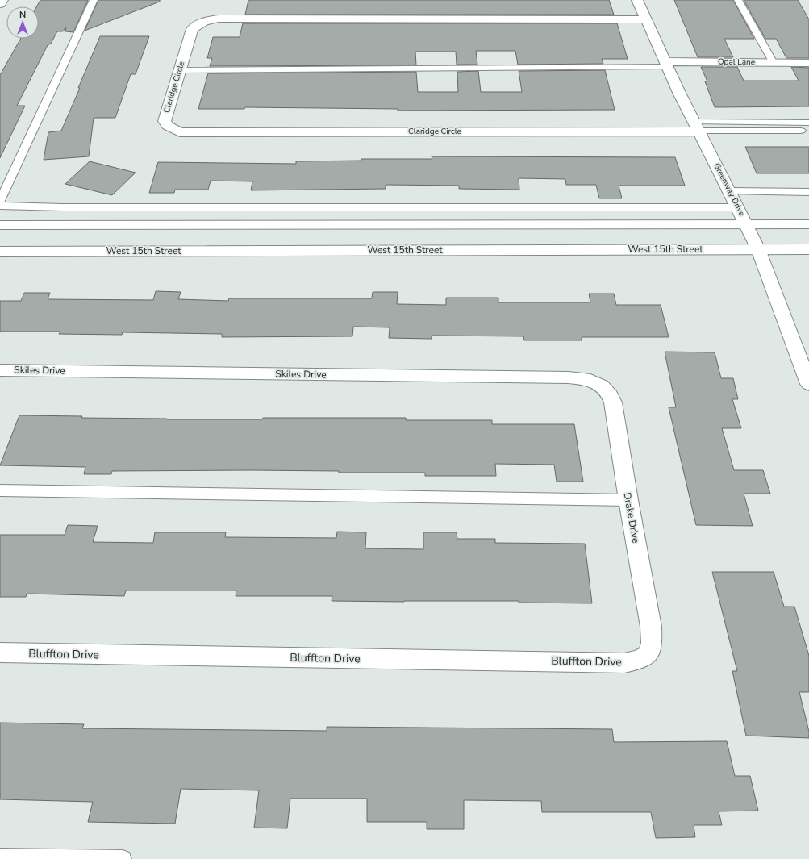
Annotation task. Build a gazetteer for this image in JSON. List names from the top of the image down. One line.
{"streets":{"street":["Opal Lane","Claridge Circle","Greenway Drive","West 15th Street","Skiles Drive","Drake Drive","Bluffton Drive"]},"crossings":[["Opal Lane","Greenway Drive"],["Claridge Circle","Greenway Drive"],["Greenway Drive","West 15th Street"],["Skiles Drive","Drake Drive"],["Drake Drive","Bluffton Drive"]],"north":"top"}
